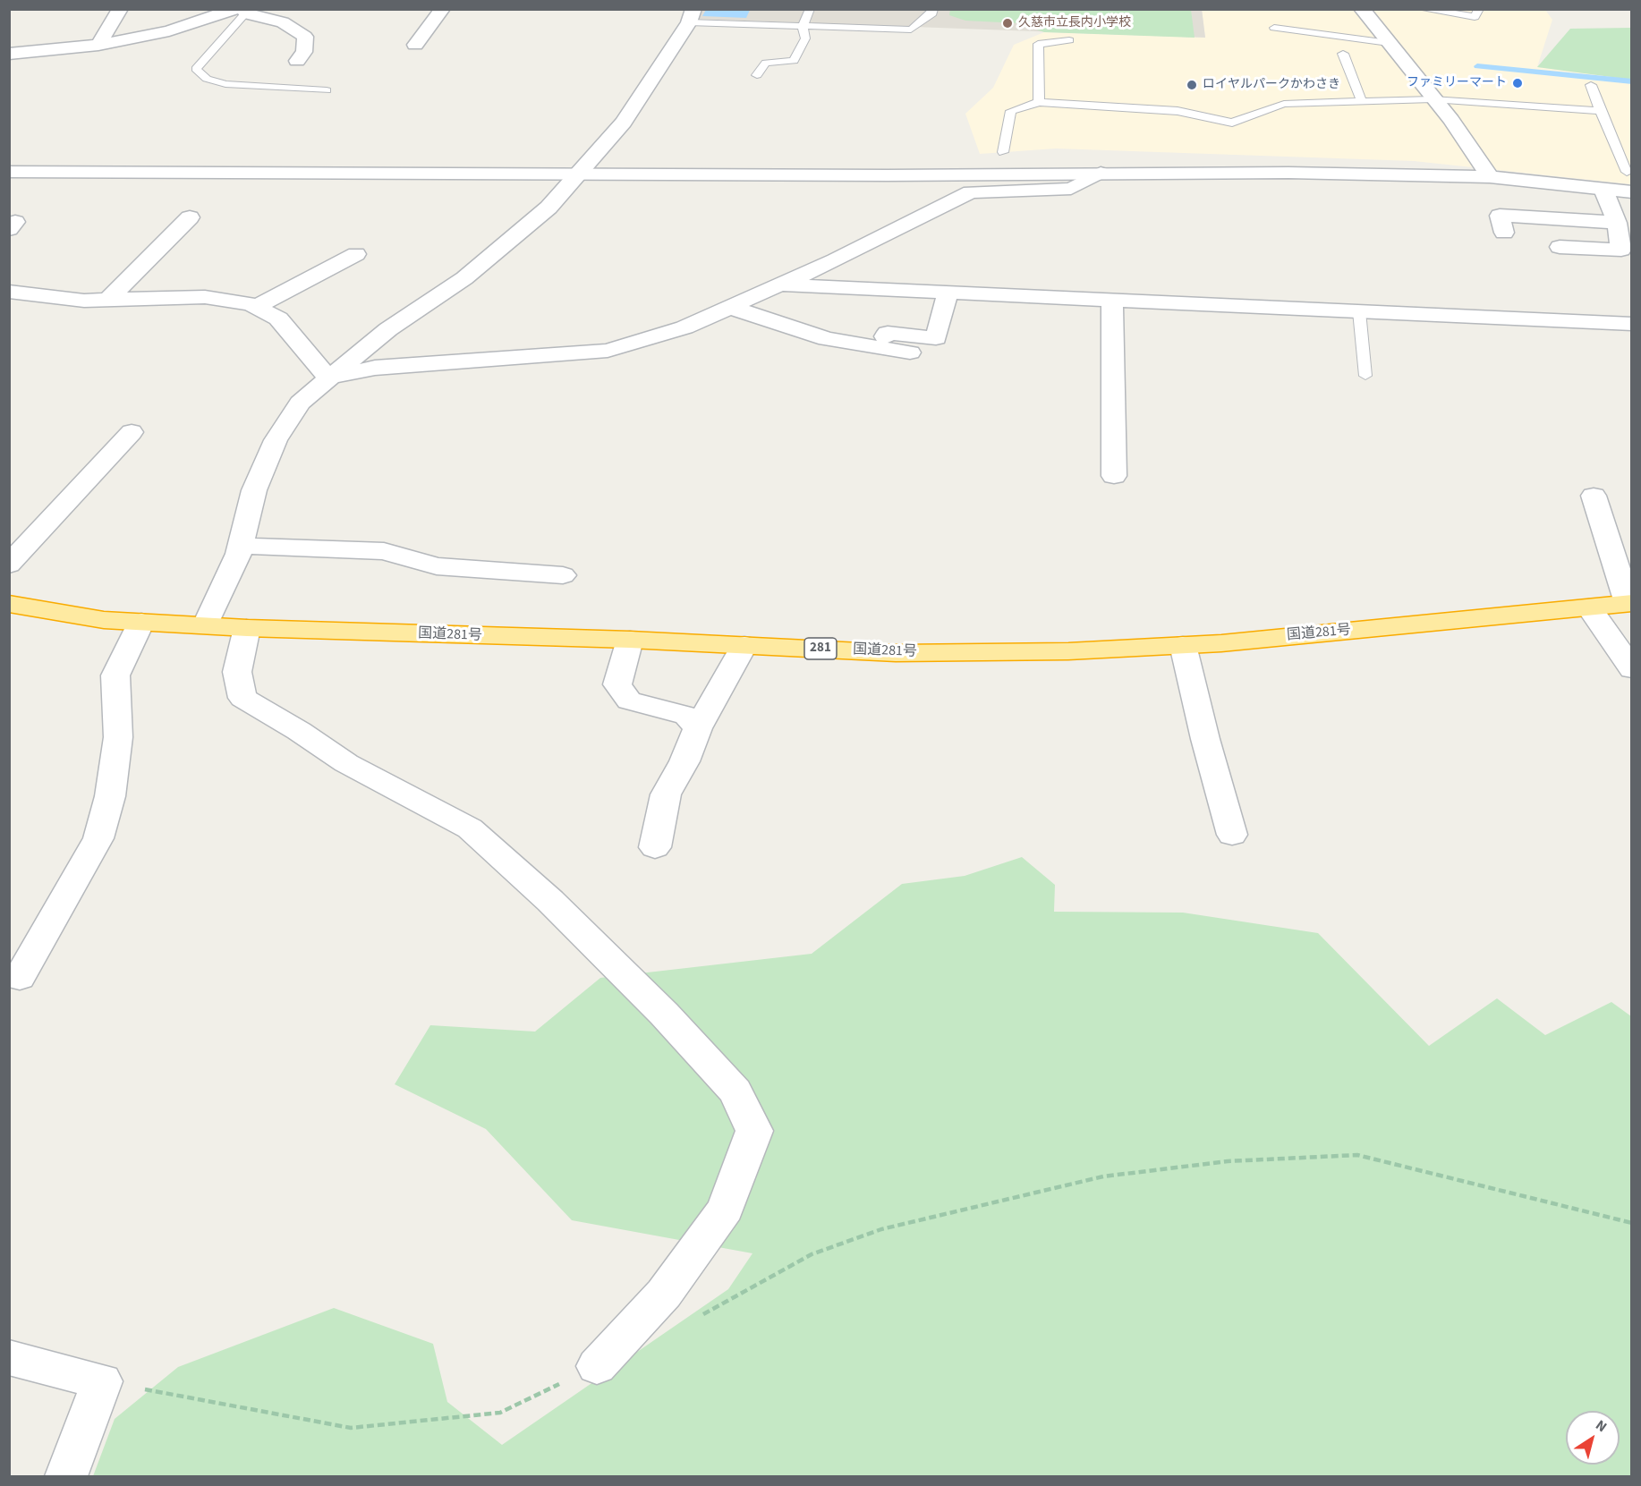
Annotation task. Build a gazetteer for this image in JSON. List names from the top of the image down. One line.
{"streets":{"highway":["国道281号","281"]},"places":["久慈市立長内小学校","ファミリーマート","ロイヤルパークかわさき"],"north":"top right"}
